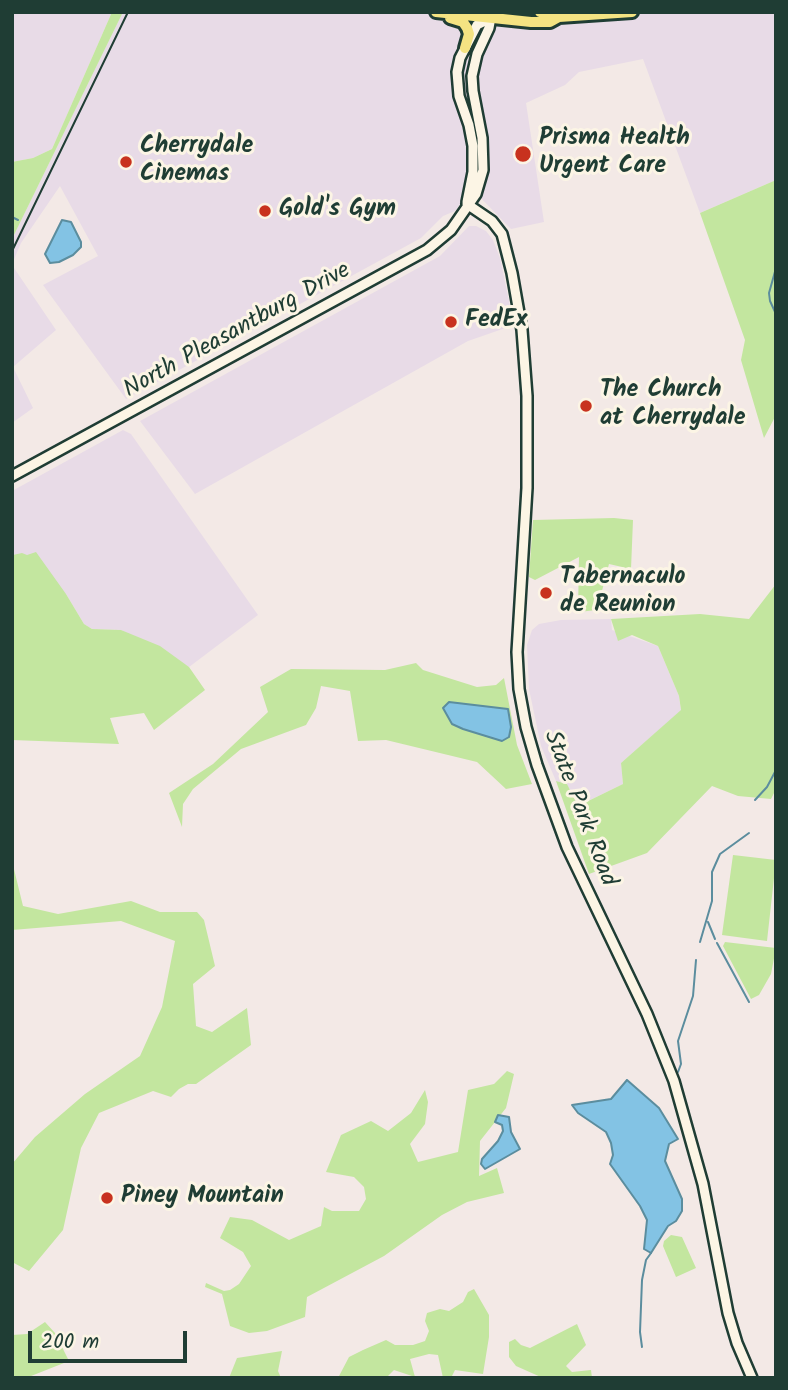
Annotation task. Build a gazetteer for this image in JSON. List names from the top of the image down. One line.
{"streets":{"main road":["North Pleasantburg Drive","State Park Road"]},"crossings":[["North Pleasantburg Drive","State Park Road"]],"places":["Prisma Health Urgent Care","Cherrydale Cinemas","Gold's Gym","FedEx","The Church at Cherrydale","Tabernaculo de Reunion","Piney Mountain"],"scale_bar":"200 m"}
